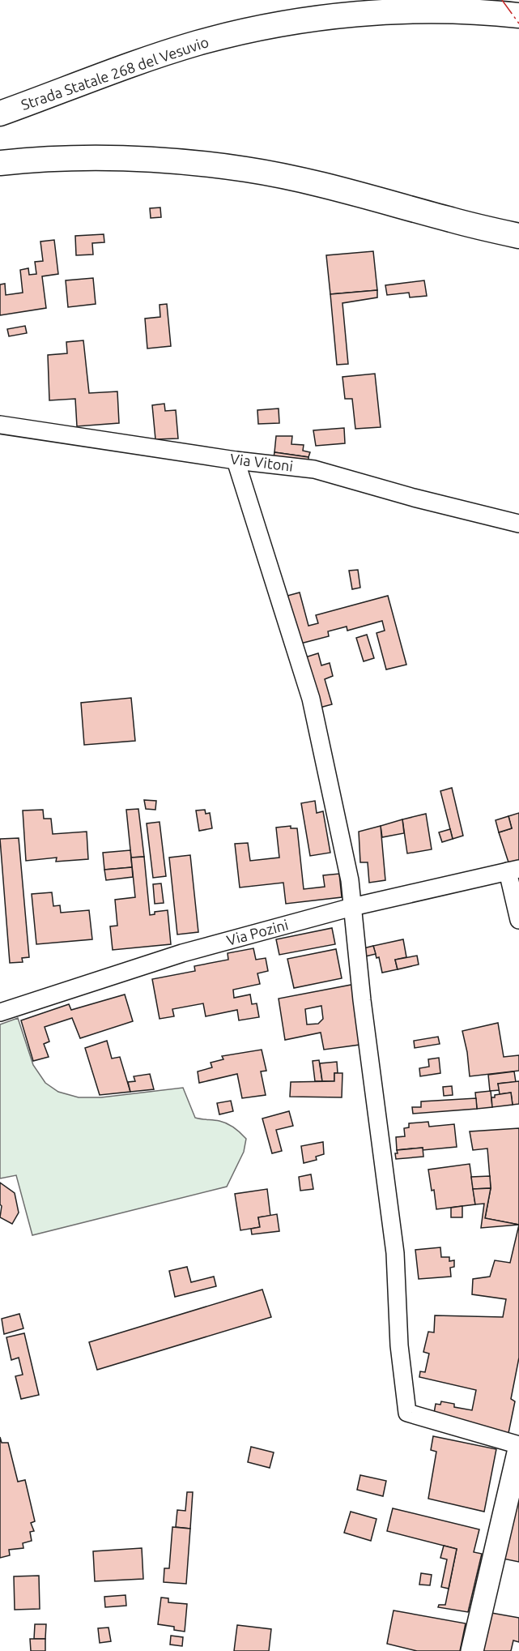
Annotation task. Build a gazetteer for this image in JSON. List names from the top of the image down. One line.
{"streets":{"highway":["Strada Statale 268 del Vesuvio"],"street":["Via Vitoni","Via Pozini"]}}
